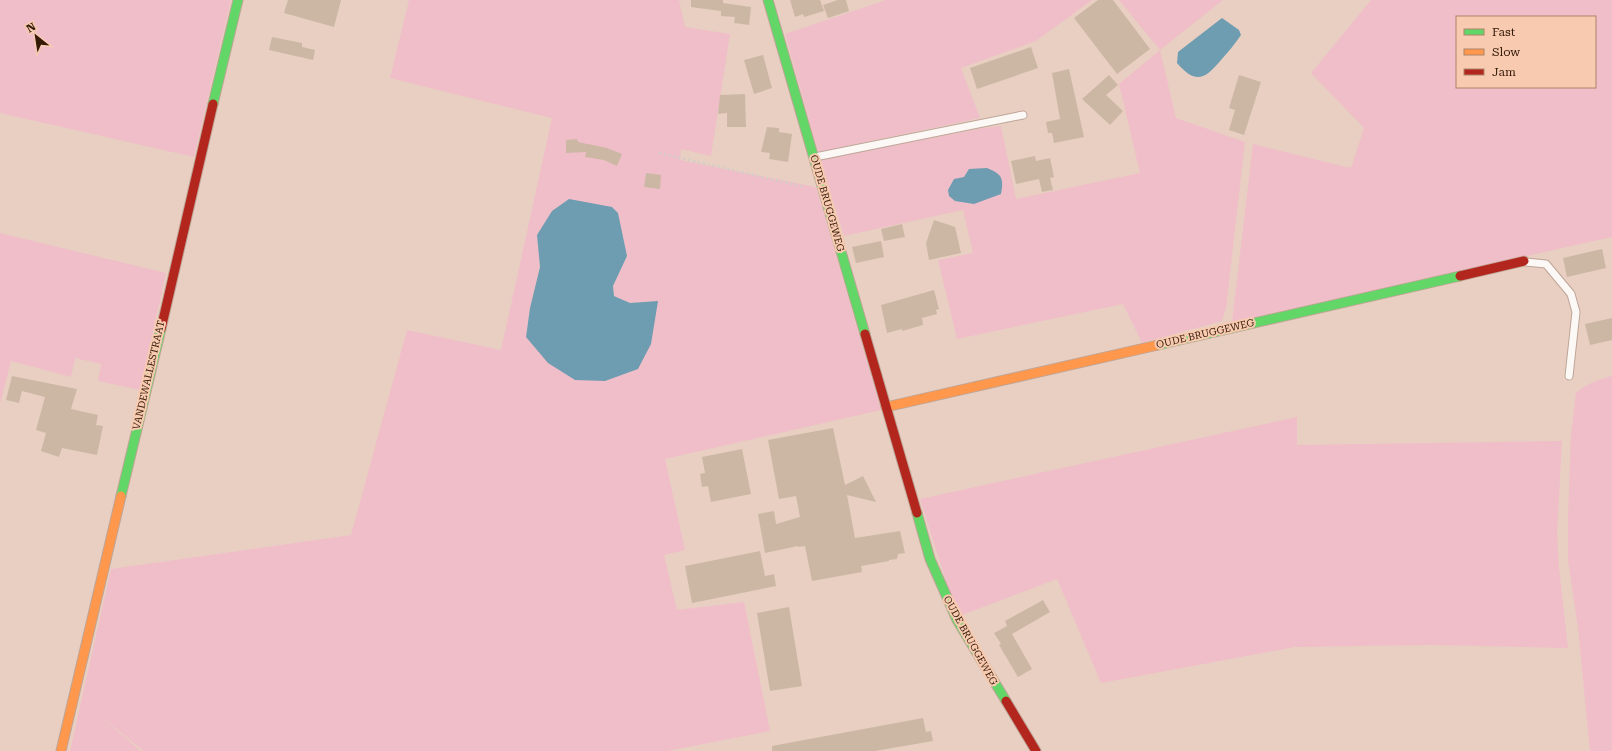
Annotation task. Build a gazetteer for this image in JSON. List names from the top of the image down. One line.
{"streets":{"street":["OUDE BRUGGEWEG","VANDEWALLESTRAAT"]},"legend":["Fast","Slow","Jam"],"north":"top left"}
